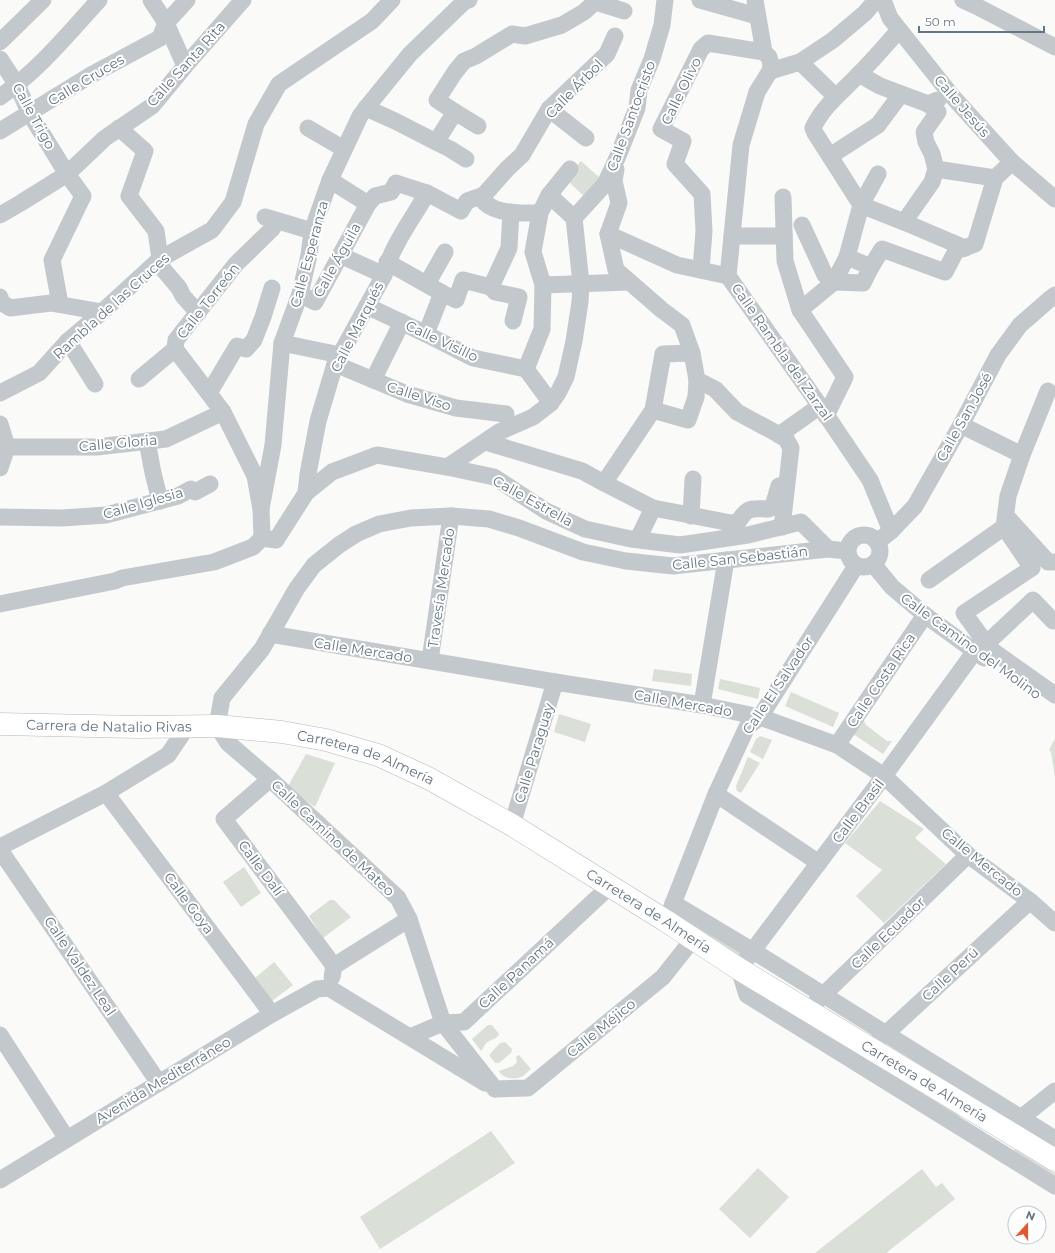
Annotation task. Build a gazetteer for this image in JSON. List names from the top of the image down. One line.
{"streets":{"highway":["Carrera de Natalio Rivas","Carretera de Almería"],"street":["Calle Santa Rita","Calle Cruces","Calle Árbol","Calle Olivo","Calle Jesús","Calle Trigo","Calle Santocristo","Calle Esperanza","Calle Águila","Calle Torreón","Rambla de las Cruces","Calle Marqués","Calle Visillo","Calle Rambla del Zarzal","Calle Viso","Calle San José","Calle Gloria","Calle Estrella","Calle Iglesia","Calle San Sebastián","Travesía Mercado","Calle Camino del Molino","Calle Mercado","Calle Costa Rica","Calle El Salvador","Calle Paraguay","Calle Brasil","Calle Camino de Mateo","Calle Dalí","Calle Goya","Calle Ecuador","Calle Valdez Leal","Calle Panamá","Calle Perú","Calle Méjico","Avenida Mediterráneo"]},"crossings":[["Calle Santa Rita","Calle Trigo"],["Calle Cruces","Calle Trigo"],["Calle Esperanza","Calle Águila"],["Calle Esperanza","Calle Torreón"],["Calle Esperanza","Calle Viso"],["Calle Marqués","Calle Visillo"],["Calle Marqués","Calle Viso"],["Calle Marqués","Calle Estrella"],["Calle Rambla del Zarzal","Calle San José"],["Calle San José","Calle San Sebastián"],["Calle San José","Calle Camino del Molino"],["Calle San José","Calle El Salvador"],["Calle Estrella","Calle San Sebastián"],["Calle San Sebastián","Travesía Mercado"],["Calle San Sebastián","Calle Camino del Molino"],["Calle San Sebastián","Calle Mercado"],["Calle San Sebastián","Calle El Salvador"],["Calle San Sebastián","Carrera de Natalio Rivas"],["Calle San Sebastián","Carretera de Almería"],["Calle San Sebastián","Calle Camino de Mateo"],["Travesía Mercado","Calle Mercado"],["Calle Camino del Molino","Calle Costa Rica"],["Calle Camino del Molino","Calle El Salvador"],["Calle Camino del Molino","Calle Brasil"],["Calle Mercado","Calle Costa Rica"],["Calle Mercado","Calle El Salvador"],["Calle Mercado","Calle Paraguay"],["Calle Mercado","Calle Brasil"],["Calle Mercado","Calle Ecuador"],["Calle Mercado","Calle Perú"],["Calle El Salvador","Carretera de Almería"],["Carrera de Natalio Rivas","Carretera de Almería"],["Carrera de Natalio Rivas","Calle Camino de Mateo"],["Calle Paraguay","Carretera de Almería"],["Carretera de Almería","Calle Brasil"],["Carretera de Almería","Calle Camino de Mateo"],["Carretera de Almería","Calle Ecuador"],["Carretera de Almería","Calle Panamá"],["Carretera de Almería","Calle Perú"],["Carretera de Almería","Calle Méjico"],["Calle Camino de Mateo","Calle Dalí"],["Calle Camino de Mateo","Calle Panamá"],["Calle Camino de Mateo","Calle Méjico"],["Calle Goya","Avenida Mediterráneo"],["Calle Valdez Leal","Avenida Mediterráneo"]],"scale_bar":"50 m","north":"top"}
